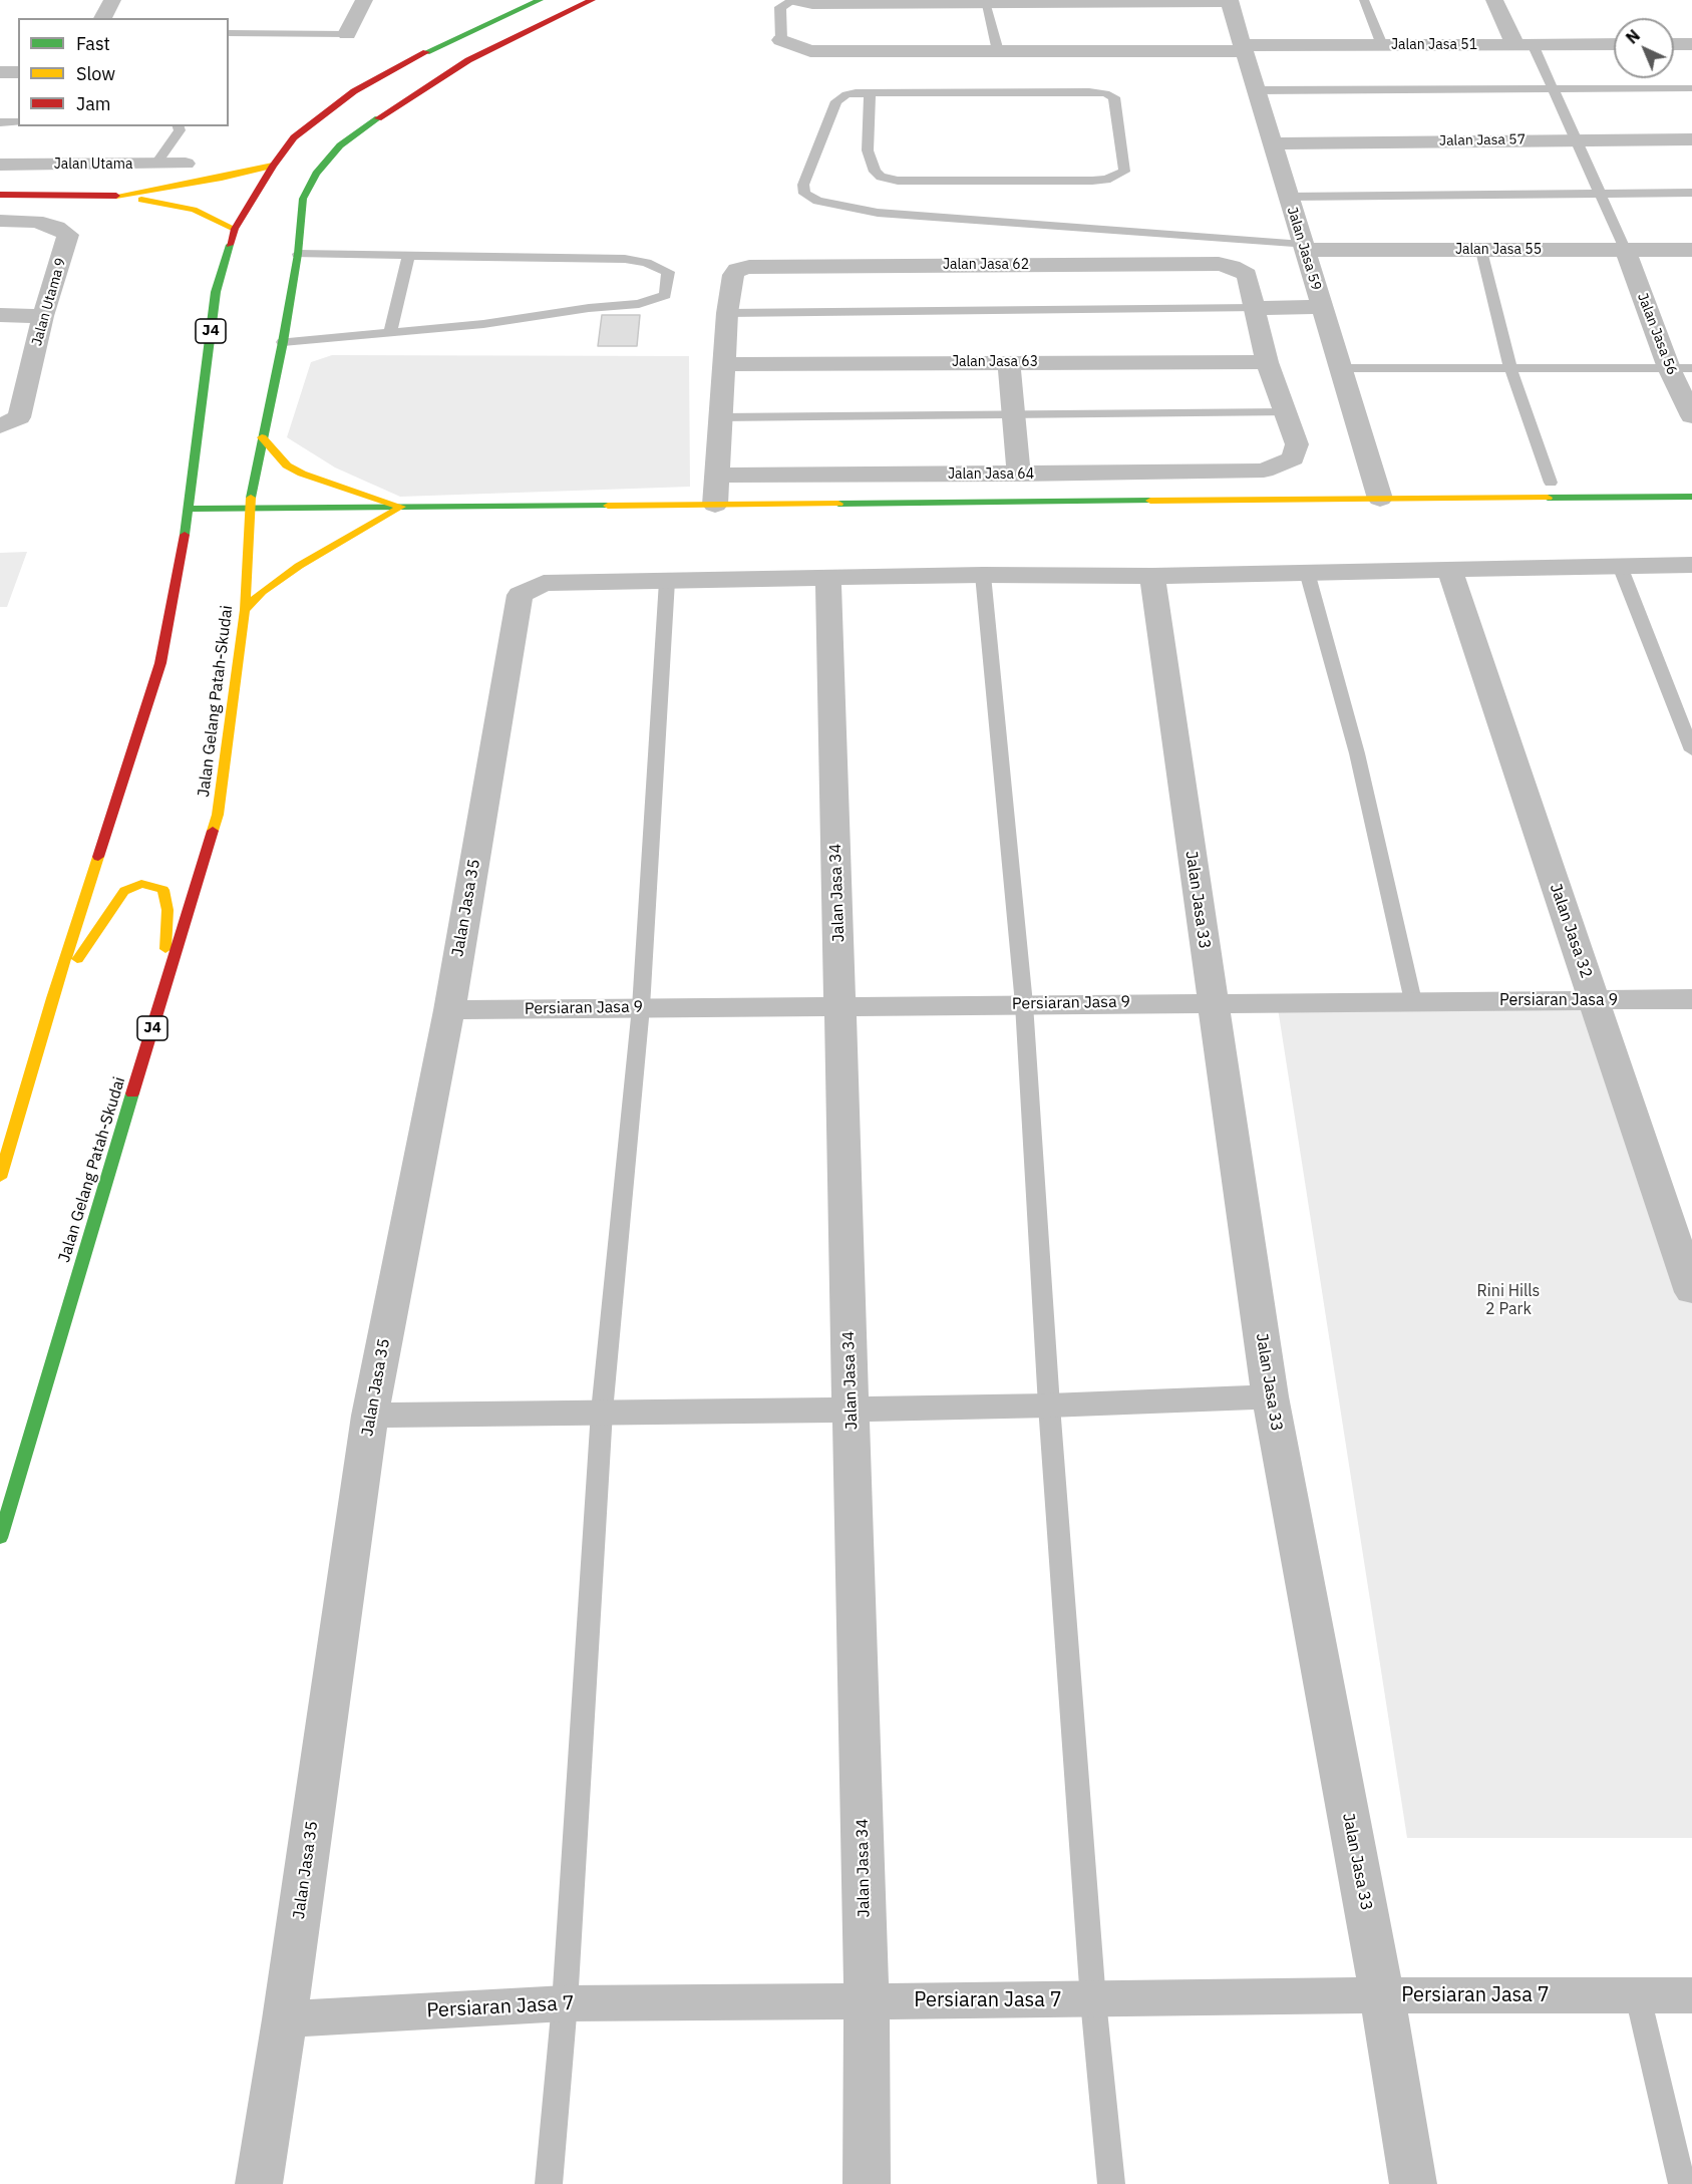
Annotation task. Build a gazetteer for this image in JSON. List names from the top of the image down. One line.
{"streets":{"main road":["J4","Jalan Gelang Patah-Skudai"],"street":["Jalan Jasa 51","Jalan Jasa 57","Jalan Utama","Jalan Jasa 59","Jalan Jasa 55","Jalan Jasa 62","Jalan Utama 9","Jalan Jasa 56","Jalan Jasa 63","Jalan Jasa 64","Jalan Jasa 34","Jalan Jasa 33","Jalan Jasa 35","Jalan Jasa 32","Persiaran Jasa 9","Persiaran Jasa 7"]},"crossings":[["Jalan Jasa 51","Jalan Jasa 59"],["Jalan Jasa 57","Jalan Jasa 59"],["Jalan Jasa 59","Jalan Jasa 55"],["Jalan Jasa 55","Jalan Jasa 56"],["Jalan Jasa 62","Jalan Jasa 63"],["Jalan Jasa 62","Jalan Jasa 64"],["Jalan Jasa 34","Persiaran Jasa 9"],["Jalan Jasa 34","Persiaran Jasa 7"],["Jalan Jasa 33","Persiaran Jasa 9"],["Jalan Jasa 33","Persiaran Jasa 7"],["Jalan Jasa 35","Persiaran Jasa 9"],["Jalan Jasa 35","Persiaran Jasa 7"],["Jalan Jasa 32","Persiaran Jasa 9"]],"parks":["Rini Hills 2 Park"],"legend":["Fast","Slow","Jam"],"north":"top left"}
